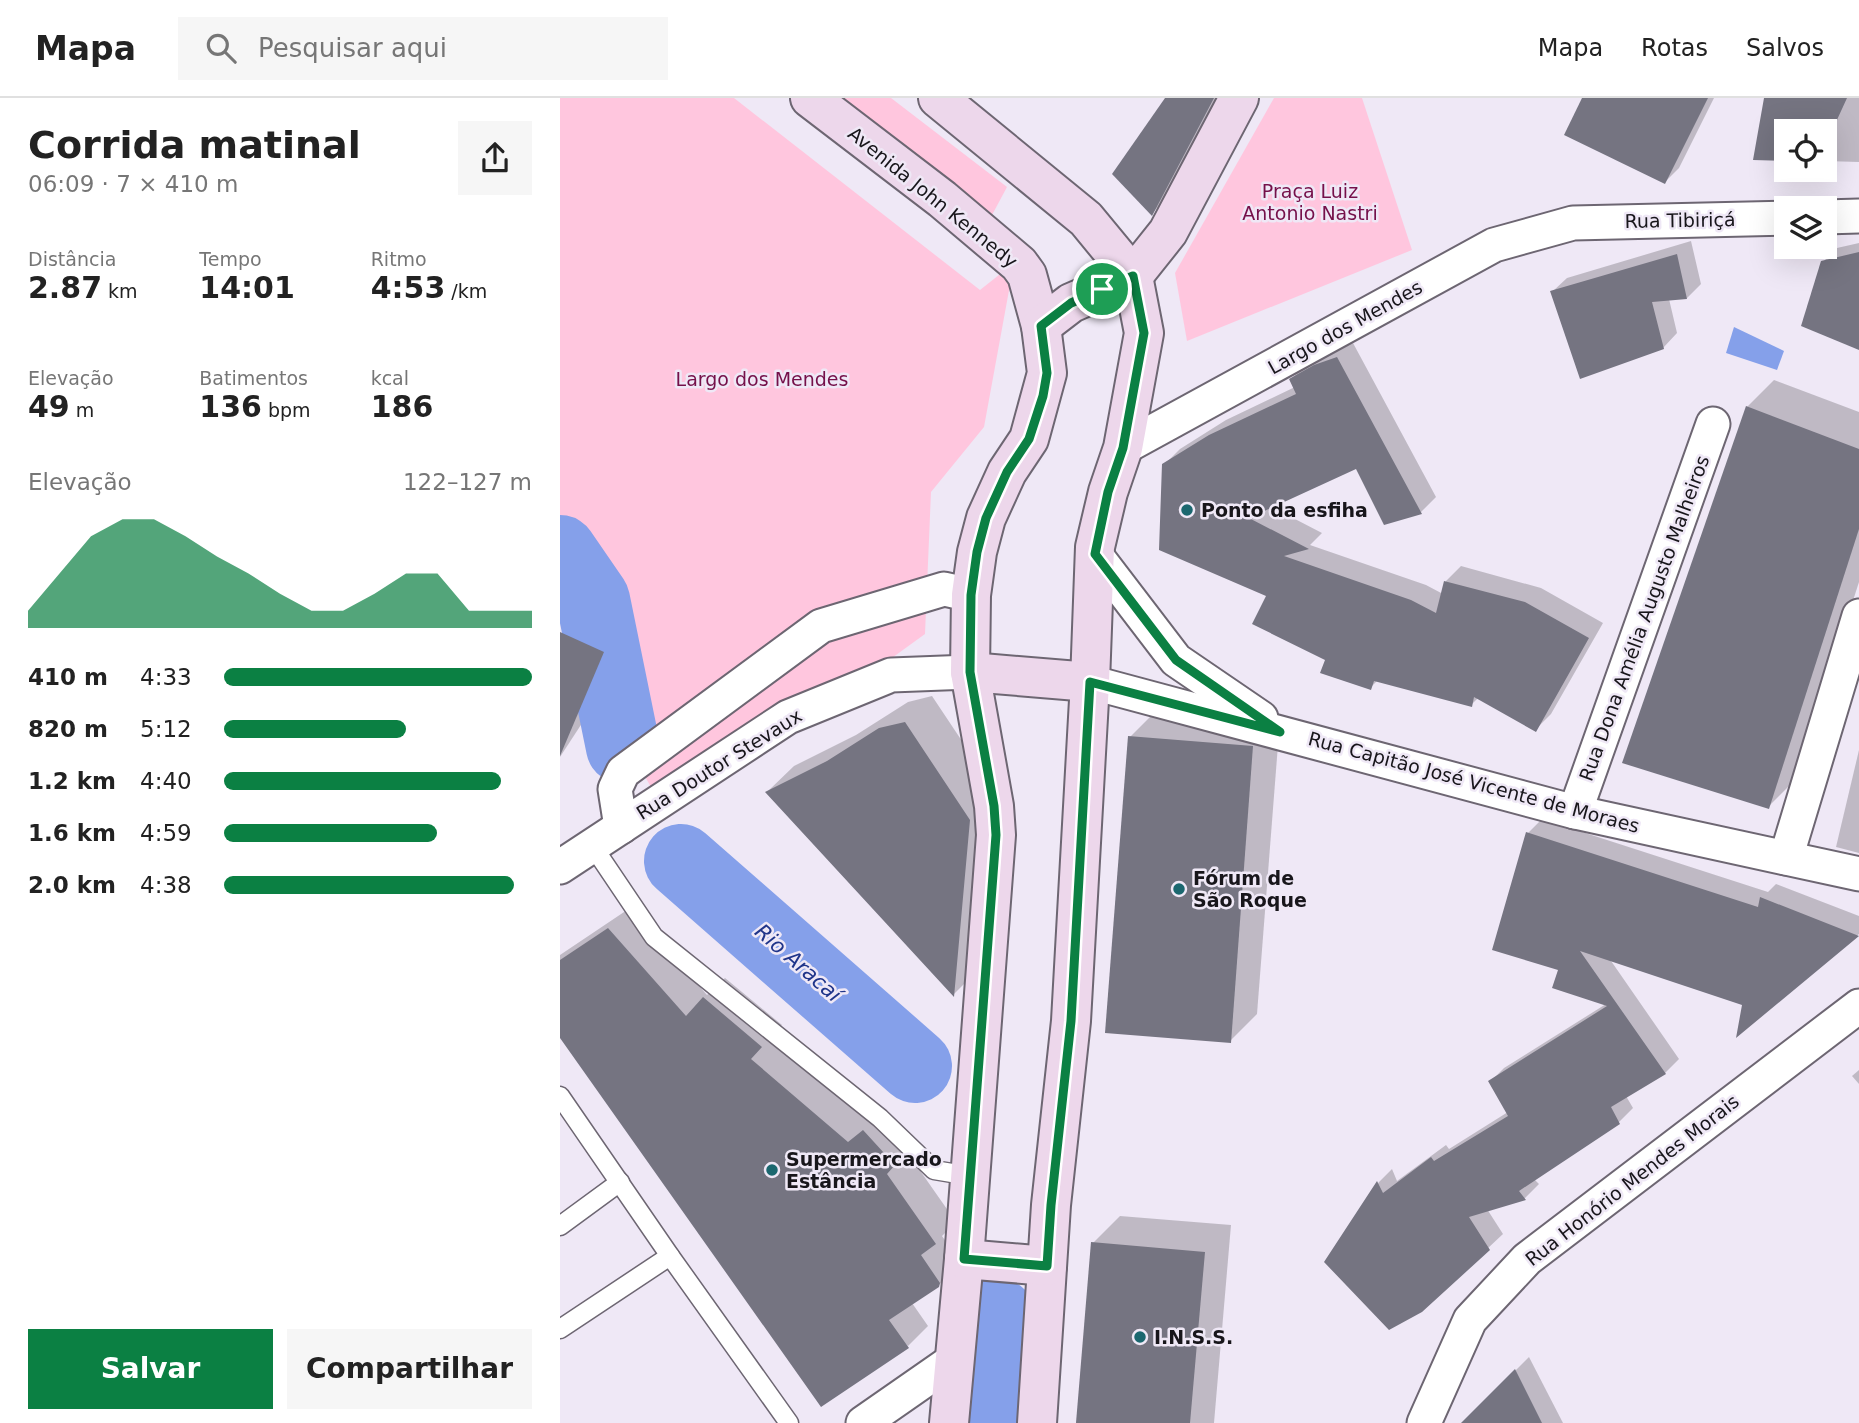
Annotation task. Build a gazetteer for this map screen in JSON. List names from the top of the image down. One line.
{"streets":{"main road":["Avenida John Kennedy"],"street":["Rua Tibiriçá","Largo dos Mendes","Rua Dona Amélia Augusto Malheiros","Rua Doutor Stevaux","Rua Capitão José Vicente de Moraes","Rua Honório Mendes Morais"]},"crossings":[["Avenida John Kennedy","Rua Doutor Stevaux"],["Rua Tibiriçá","Largo dos Mendes"],["Rua Dona Amélia Augusto Malheiros","Rua Capitão José Vicente de Moraes"]],"water":["Rio Aracaí"],"parks":["Praça Luiz Antonio Nastri","Largo dos Mendes"],"places":["Ponto da esfiha","Fórum de São Roque","Supermercado Estância","I.N.S.S."],"page":{"header":"Mapa","search":"Pesquisar aqui","nav":["Mapa","Rotas","Salvos"],"heading":["Corrida matinal","06:09 · 7 × 410 m"],"stats":[["Distância","2.87 km"],["Tempo","14:01"],["Ritmo","4:53 /km"],["Elevação","49 m"],["Batimentos","136 bpm"],["kcal","186"]],"chart":["Elevação","122–127 m"],"list":[{"name":"410 m","note":"4:33"},{"name":"820 m","note":"5:12"},{"name":"1.2 km","note":"4:40"},{"name":"1.6 km","note":"4:59"},{"name":"2.0 km","note":"4:38"}],"buttons":["Salvar","Compartilhar"]}}
